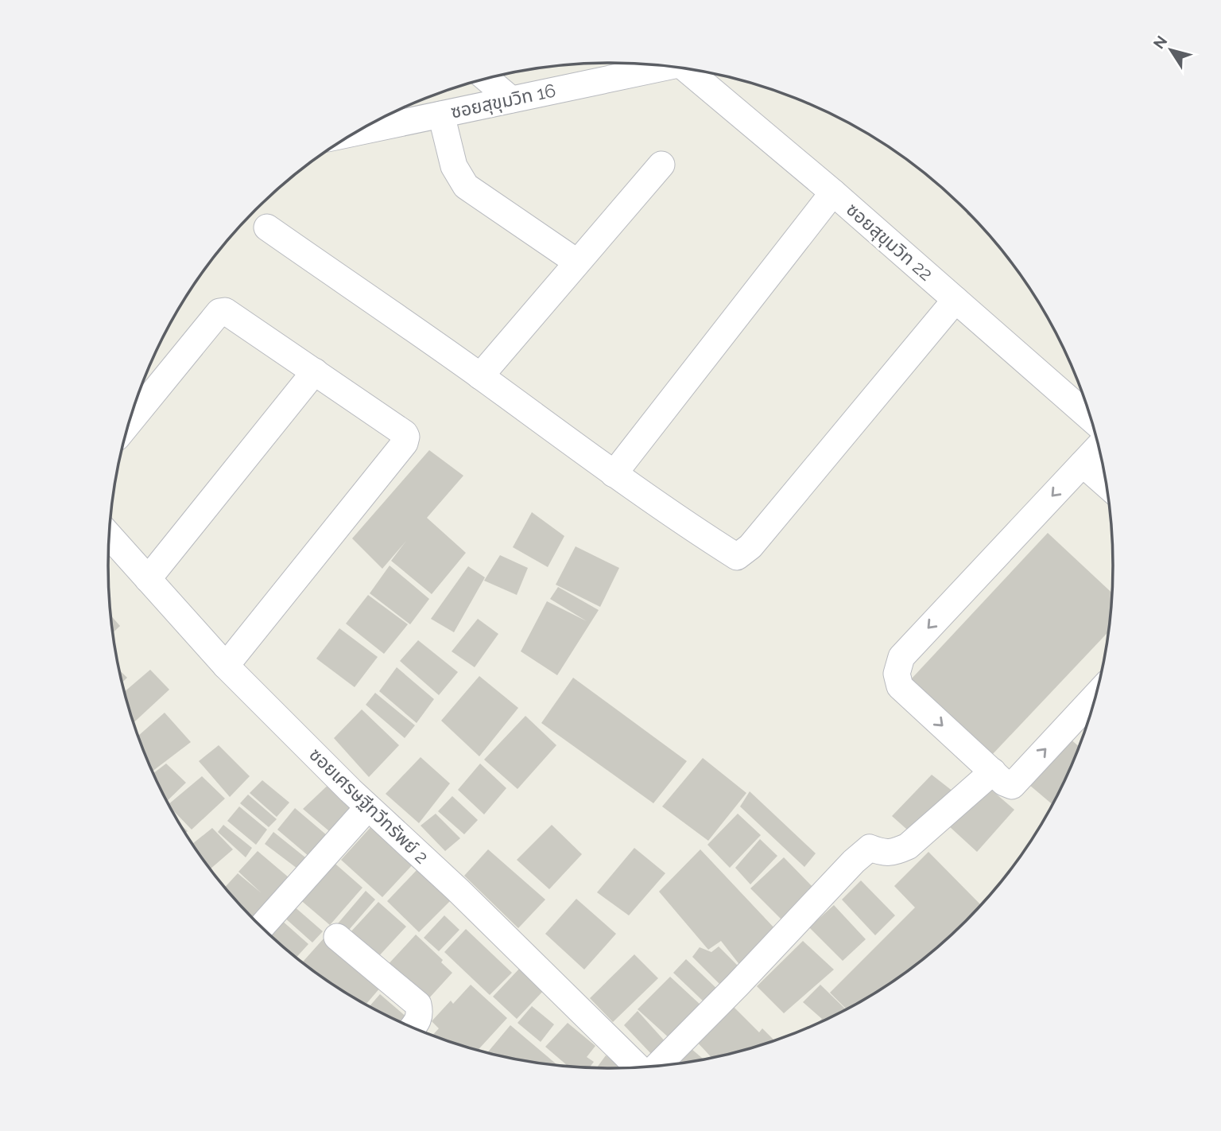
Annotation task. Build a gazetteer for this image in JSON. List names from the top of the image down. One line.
{"streets":{"street":["ซอยสุขุมวิท 16","ซอยสุขุมวิท 22","ซอยเศรษฐีทวีทรัพย์ 2"]},"north":"top left"}
